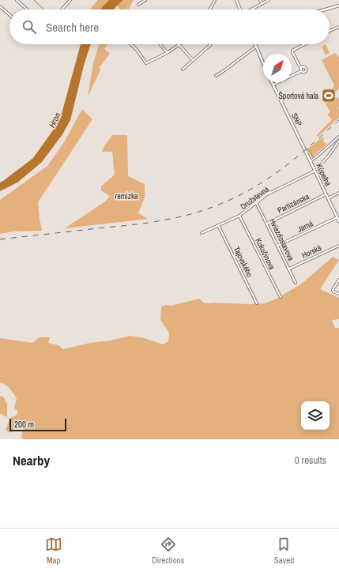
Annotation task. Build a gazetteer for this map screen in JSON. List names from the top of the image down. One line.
{"streets":{"street":["SNP","Kúpeľná","Družstevná","Partizánska","Jarná","Hviezdoslavova","Horská","Kukučínova","Tajovského"]},"crossings":[["SNP","Kúpeľná"],["Kúpeľná","Družstevná"],["Kúpeľná","Partizánska"],["Kúpeľná","Jarná"],["Družstevná","Hviezdoslavova"],["Družstevná","Kukučínova"],["Družstevná","Tajovského"],["Partizánska","Hviezdoslavova"],["Jarná","Hviezdoslavova"],["Hviezdoslavova","Horská"]],"water":["Hron"],"parks":["remizka"],"places":{"sports":["Športová hala"]},"scale_bar":"200 m","north":"top right","page":{"search":"Search here","scale":"200 m","heading":["Nearby","0 results"],"nav":["Map","Directions","Saved"]}}
